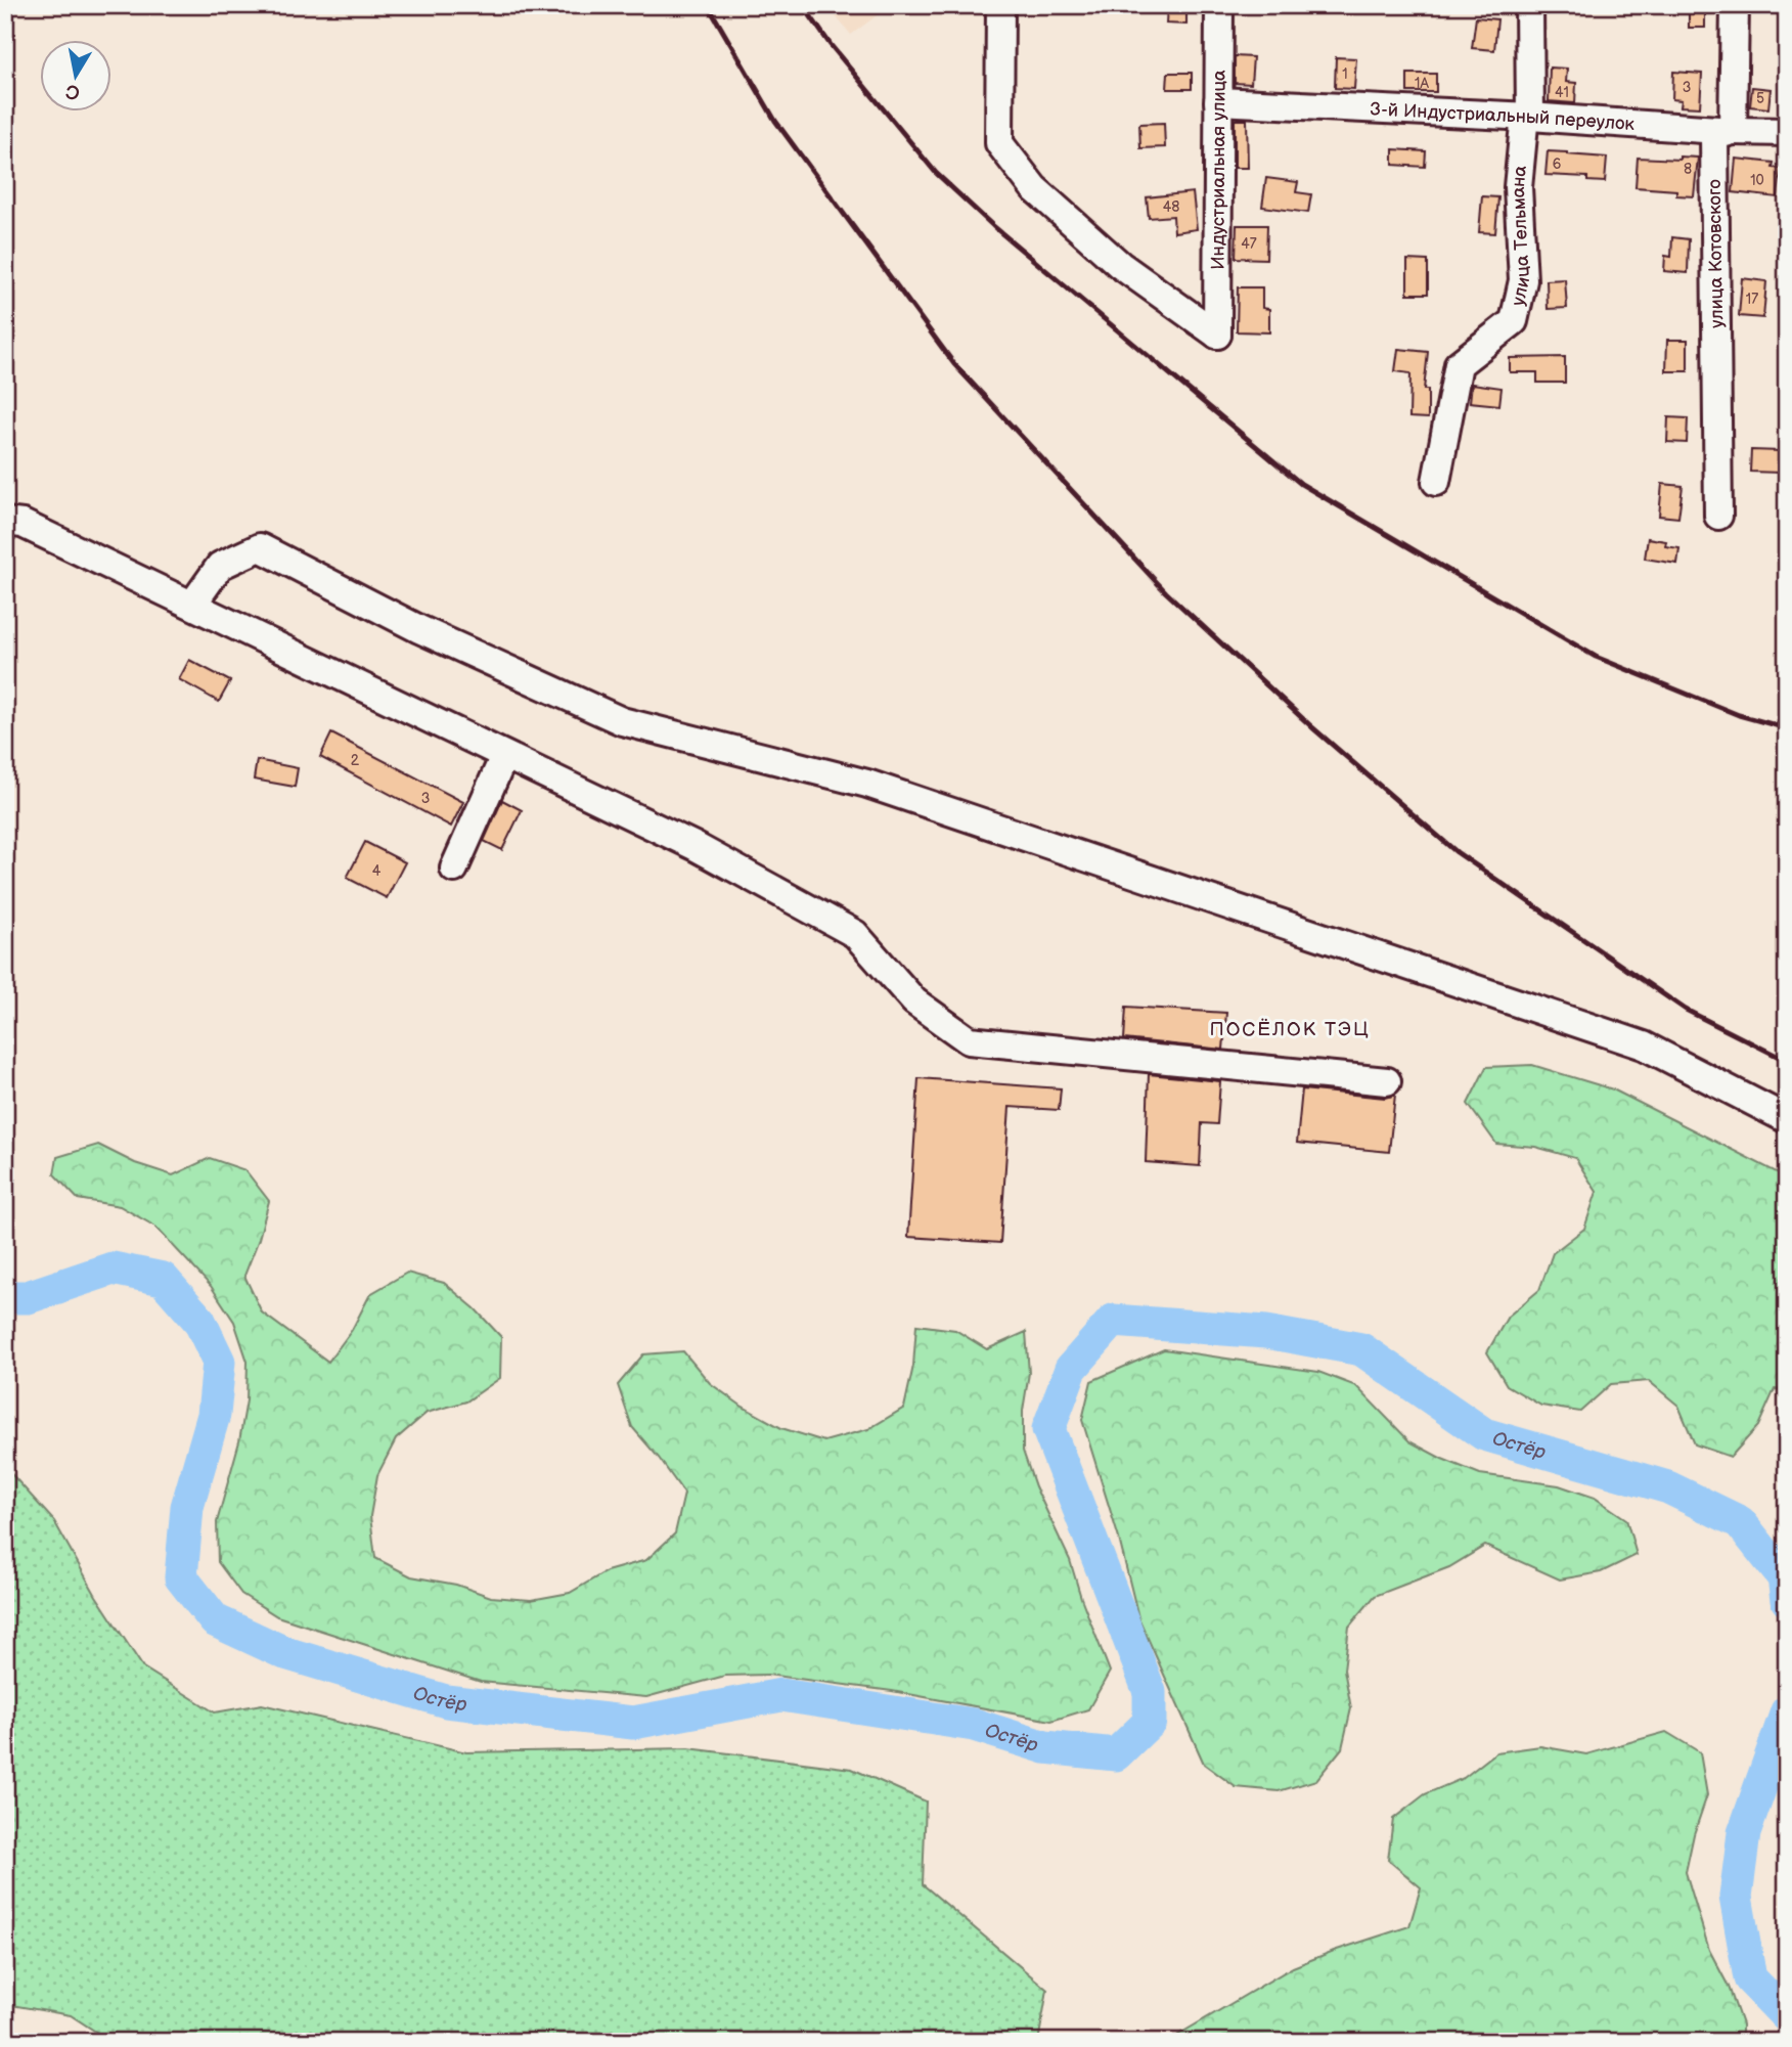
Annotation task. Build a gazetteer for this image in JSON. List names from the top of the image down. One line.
{"streets":{"street":["3-й Индустриальный переулок","Индустриальная улица","улица Тельмана","улица Котовского"]},"crossings":[["3-й Индустриальный переулок","Индустриальная улица"],["3-й Индустриальный переулок","улица Тельмана"],["3-й Индустриальный переулок","улица Котовского"]],"districts":["ПОСЁЛОК ТЭЦ"],"water":["Остёр"],"house_numbers":["1","1А","3","41","5","6","8","10","48","47","17","2","3","4"],"north":"bottom"}
